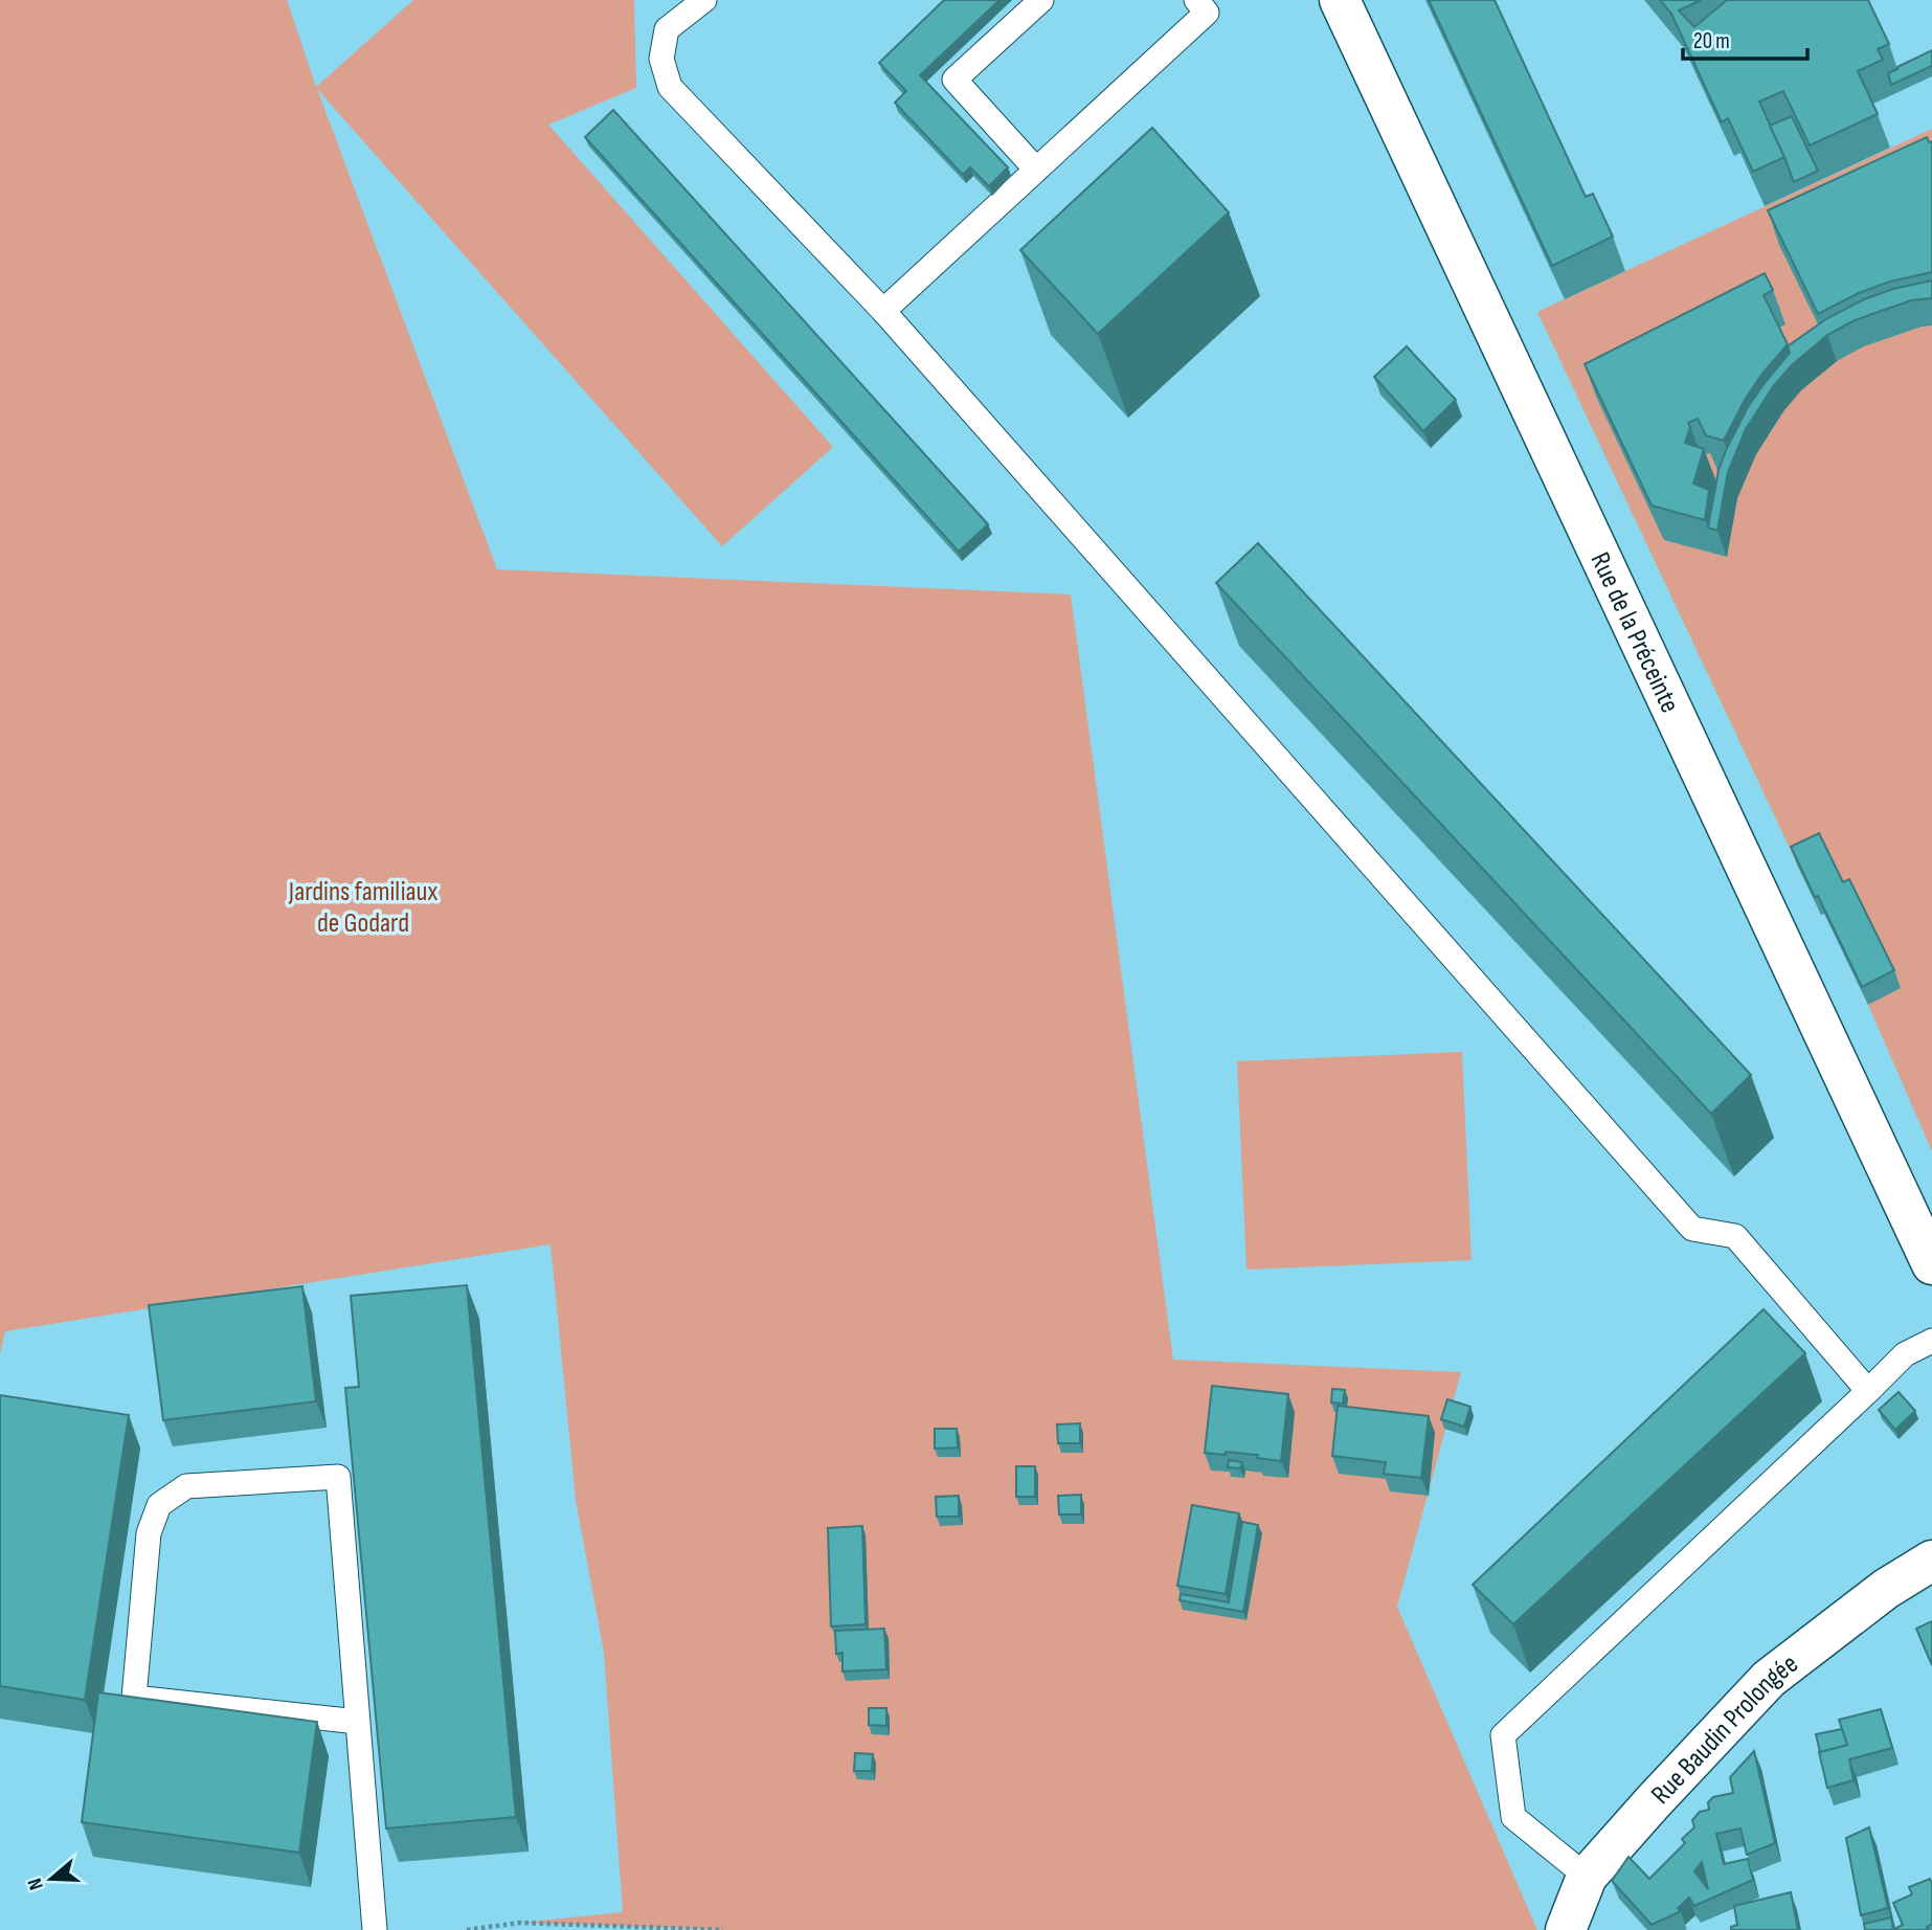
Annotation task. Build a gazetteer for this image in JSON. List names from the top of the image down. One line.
{"streets":{"street":["Rue de la Préceinte","Rue Baudin Prolongée"]},"parks":["Jardins familiaux de Godard"],"scale_bar":"20 m","north":"left"}
